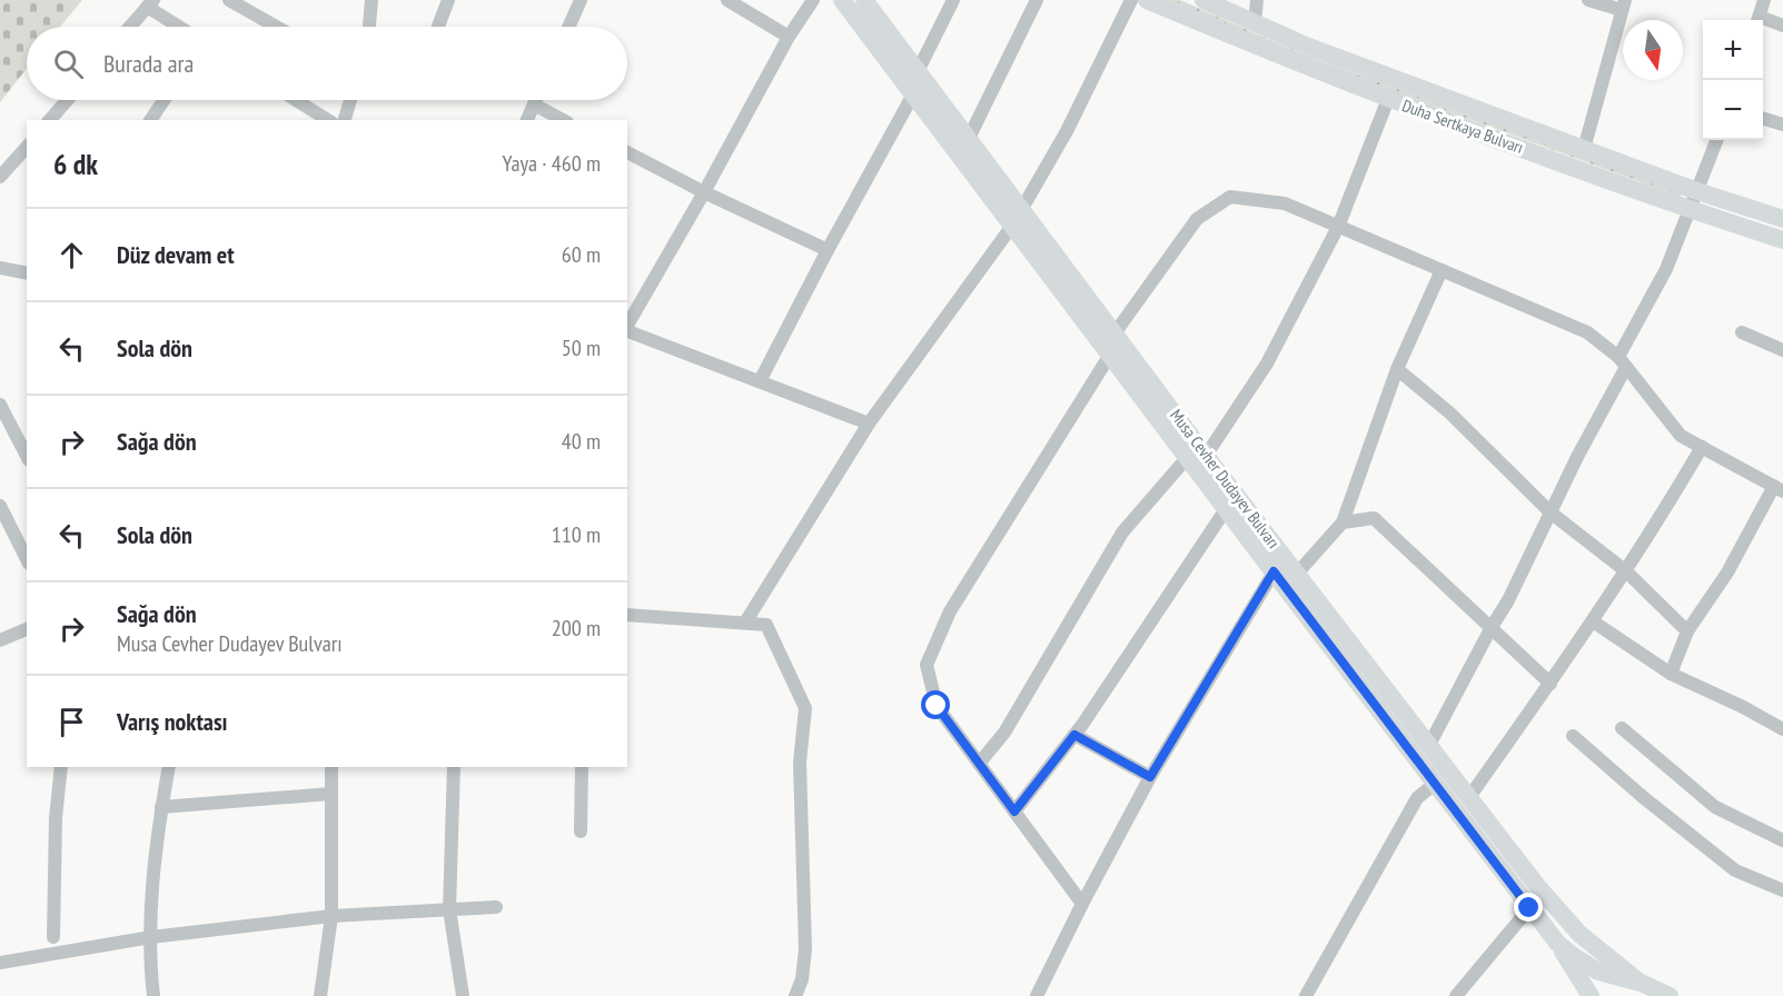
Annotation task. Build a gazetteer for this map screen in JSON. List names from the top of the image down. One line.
{"streets":{"main road":["Duha Sertkaya Bulvarı","Musa Cevher Dudayev Bulvarı"]},"north":"bottom","page":{"map_buttons":["+","−"],"search":"Burada ara","heading":["6 dk","Yaya · 460 m"],"list":[["Düz devam et","60 m"],["Sola dön","50 m"],["Sağa dön","40 m"],["Sola dön","110 m"],["Sağa dön","Musa Cevher Dudayev Bulvarı","200 m"],"Varış noktası"]}}
